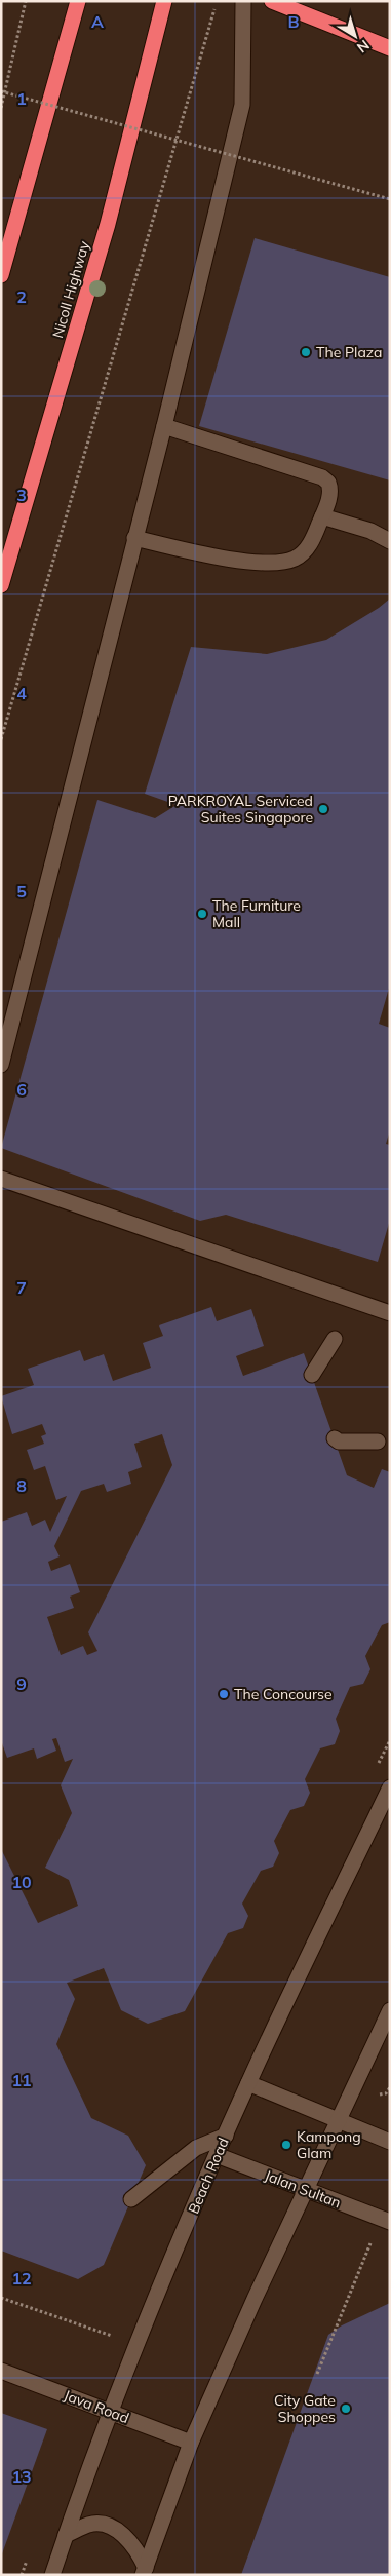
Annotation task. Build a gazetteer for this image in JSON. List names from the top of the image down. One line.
{"streets":{"highway":["Nicoll Highway"],"main road":["Beach Road","Jalan Sultan","Java Road"]},"crossings":[["Beach Road","Jalan Sultan"],["Beach Road","Java Road"]],"places":["The Plaza","PARKROYAL Serviced Suites Singapore","The Furniture Mall","The Concourse","Kampong Glam","City Gate Shoppes"],"north":"bottom right","grid":{"columns":["A","B"],"rows":["1","2","3","4","5","6","7","8","9","10","11","12","13"]}}
